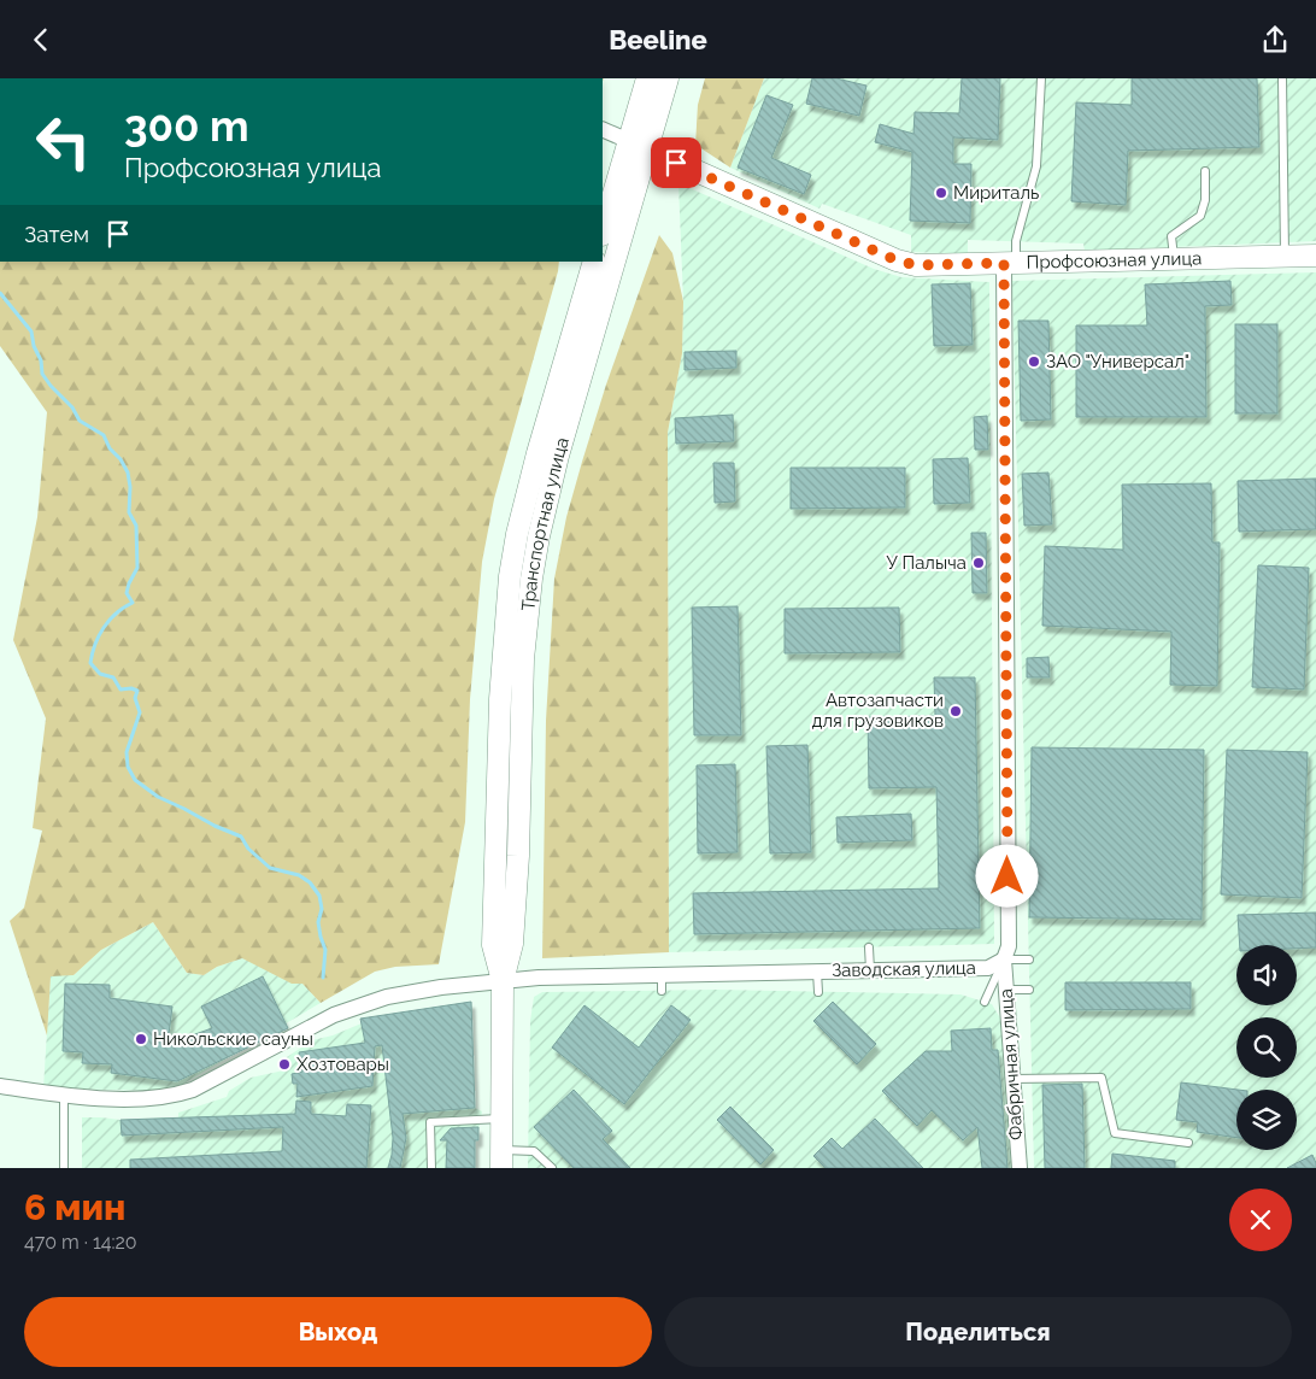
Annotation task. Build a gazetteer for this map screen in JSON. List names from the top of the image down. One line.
{"streets":{"street":["Профсоюзная улица","Транспортная улица","Заводская улица","Фабричная улица"]},"crossings":[["Профсоюзная улица","Транспортная улица"],["Транспортная улица","Заводская улица"],["Заводская улица","Фабричная улица"]],"places":["Мириталь","ЗАО \"Универсал\"","У Палыча","Автозапчасти для грузовиков","Никольские сауны","Хозтовары"],"page":{"header":"Beeline","turn":["300 m","Профсоюзная улица"],"then":"Затем","heading":["6 мин","470 m · 14:20"],"buttons":["Выход","Поделиться"]}}
